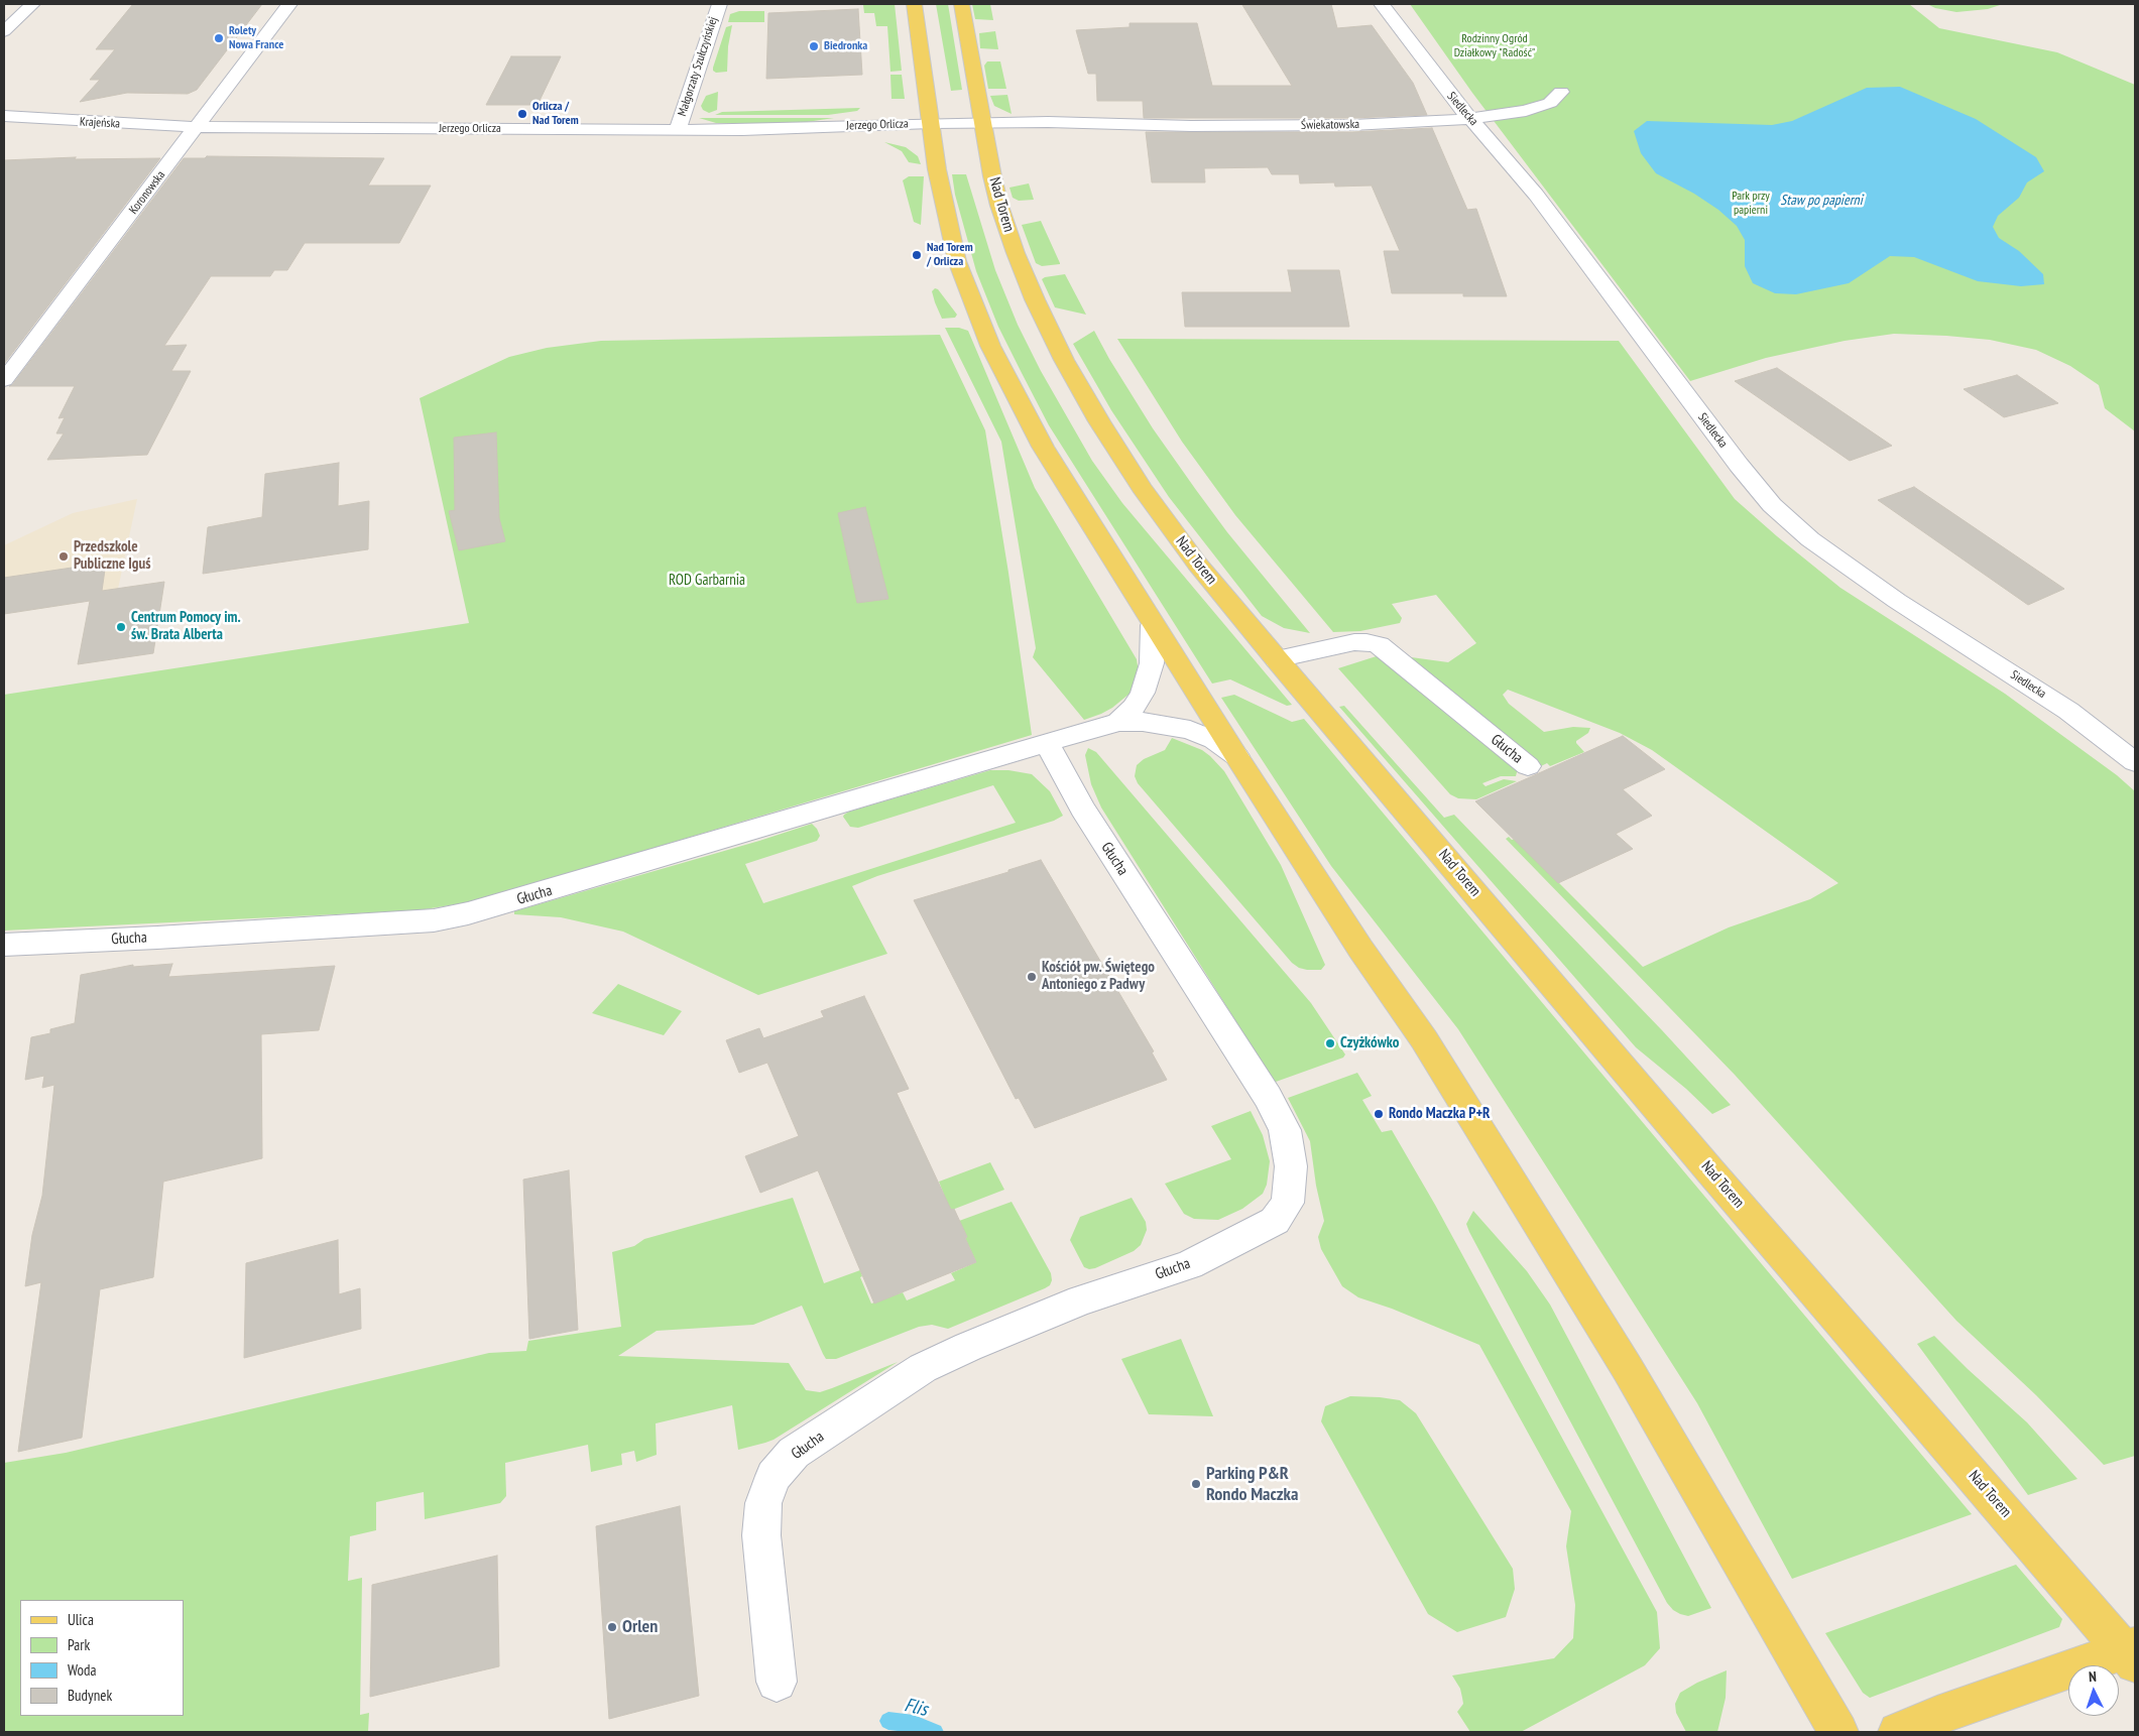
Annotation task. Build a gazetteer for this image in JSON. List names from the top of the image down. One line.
{"streets":{"main road":["Nad Torem"],"street":["Małgorzaty Szułczyńskiej","Siedlecka","Krajeńska","Jerzego Orlicza","Świekatowska","Koronowska","Głucha"]},"crossings":[["Małgorzaty Szułczyńskiej","Jerzego Orlicza"],["Siedlecka","Świekatowska"],["Krajeńska","Jerzego Orlicza"],["Krajeńska","Koronowska"],["Jerzego Orlicza","Świekatowska"],["Jerzego Orlicza","Koronowska"],["Świekatowska","Nad Torem"],["Nad Torem","Głucha"]],"water":["Staw po papierni","Flis"],"parks":["Rodzinny Ogród Działkowy \"Radość\"","Park przy papierni","ROD Garbarnia"],"places":["Rolety Nowa France","Biedronka","Orlicza / Nad Torem","Nad Torem / Orlicza","Przedszkole Publiczne Iguś","Centrum Pomocy im. św. Brata Alberta","Kościół pw. Świętego Antoniego z Padwy","Czyżkówko","Rondo Maczka P+R","Parking P&R Rondo Maczka","Orlen"],"legend":["Ulica","Park","Woda","Budynek"],"north":"top"}
